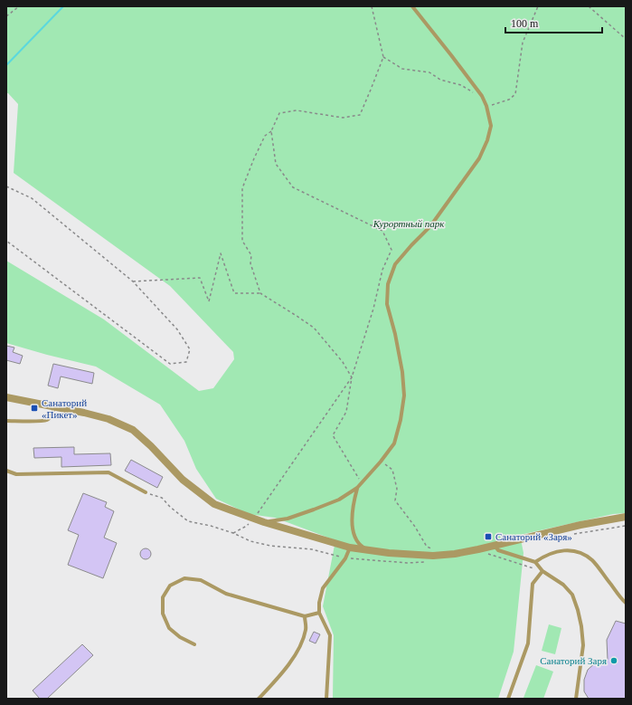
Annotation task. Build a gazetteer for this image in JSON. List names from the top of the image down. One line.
{"parks":["Курортный парк"],"places":{"transit":["Санаторий «Пикет»","Санаторий «Заря»"],"other":["Санаторий Заря"]},"scale_bar":"100 m"}
